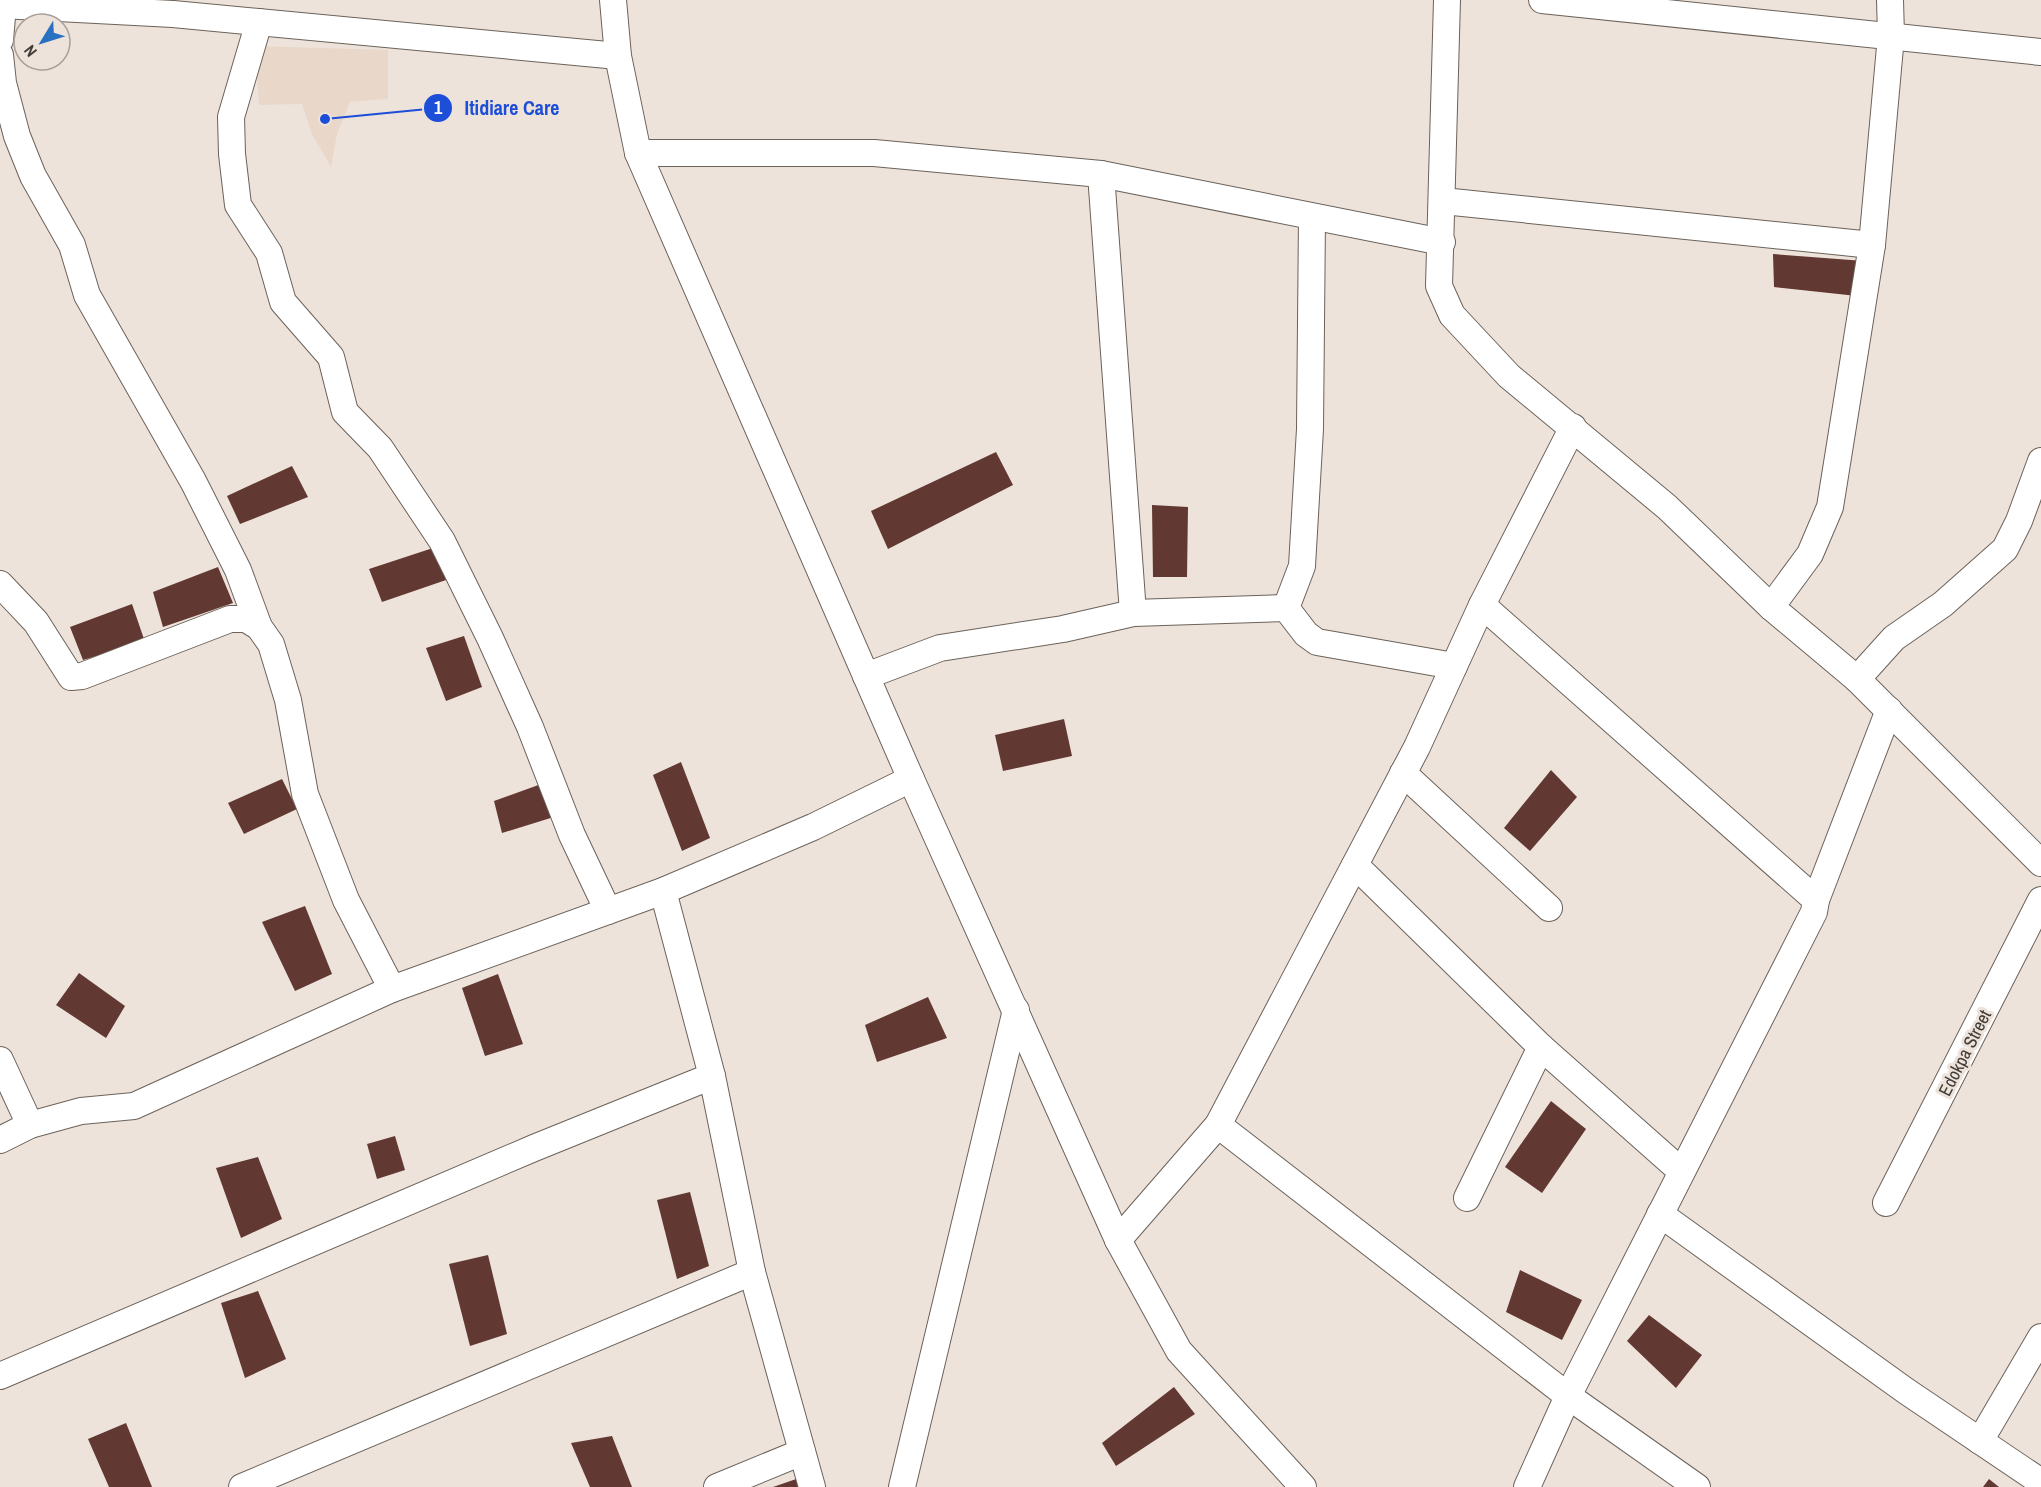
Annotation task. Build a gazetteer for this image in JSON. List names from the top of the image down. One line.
{"streets":{"street":["Edokpa Street"]},"places":["Itidiare Care"],"north":"bottom left"}
